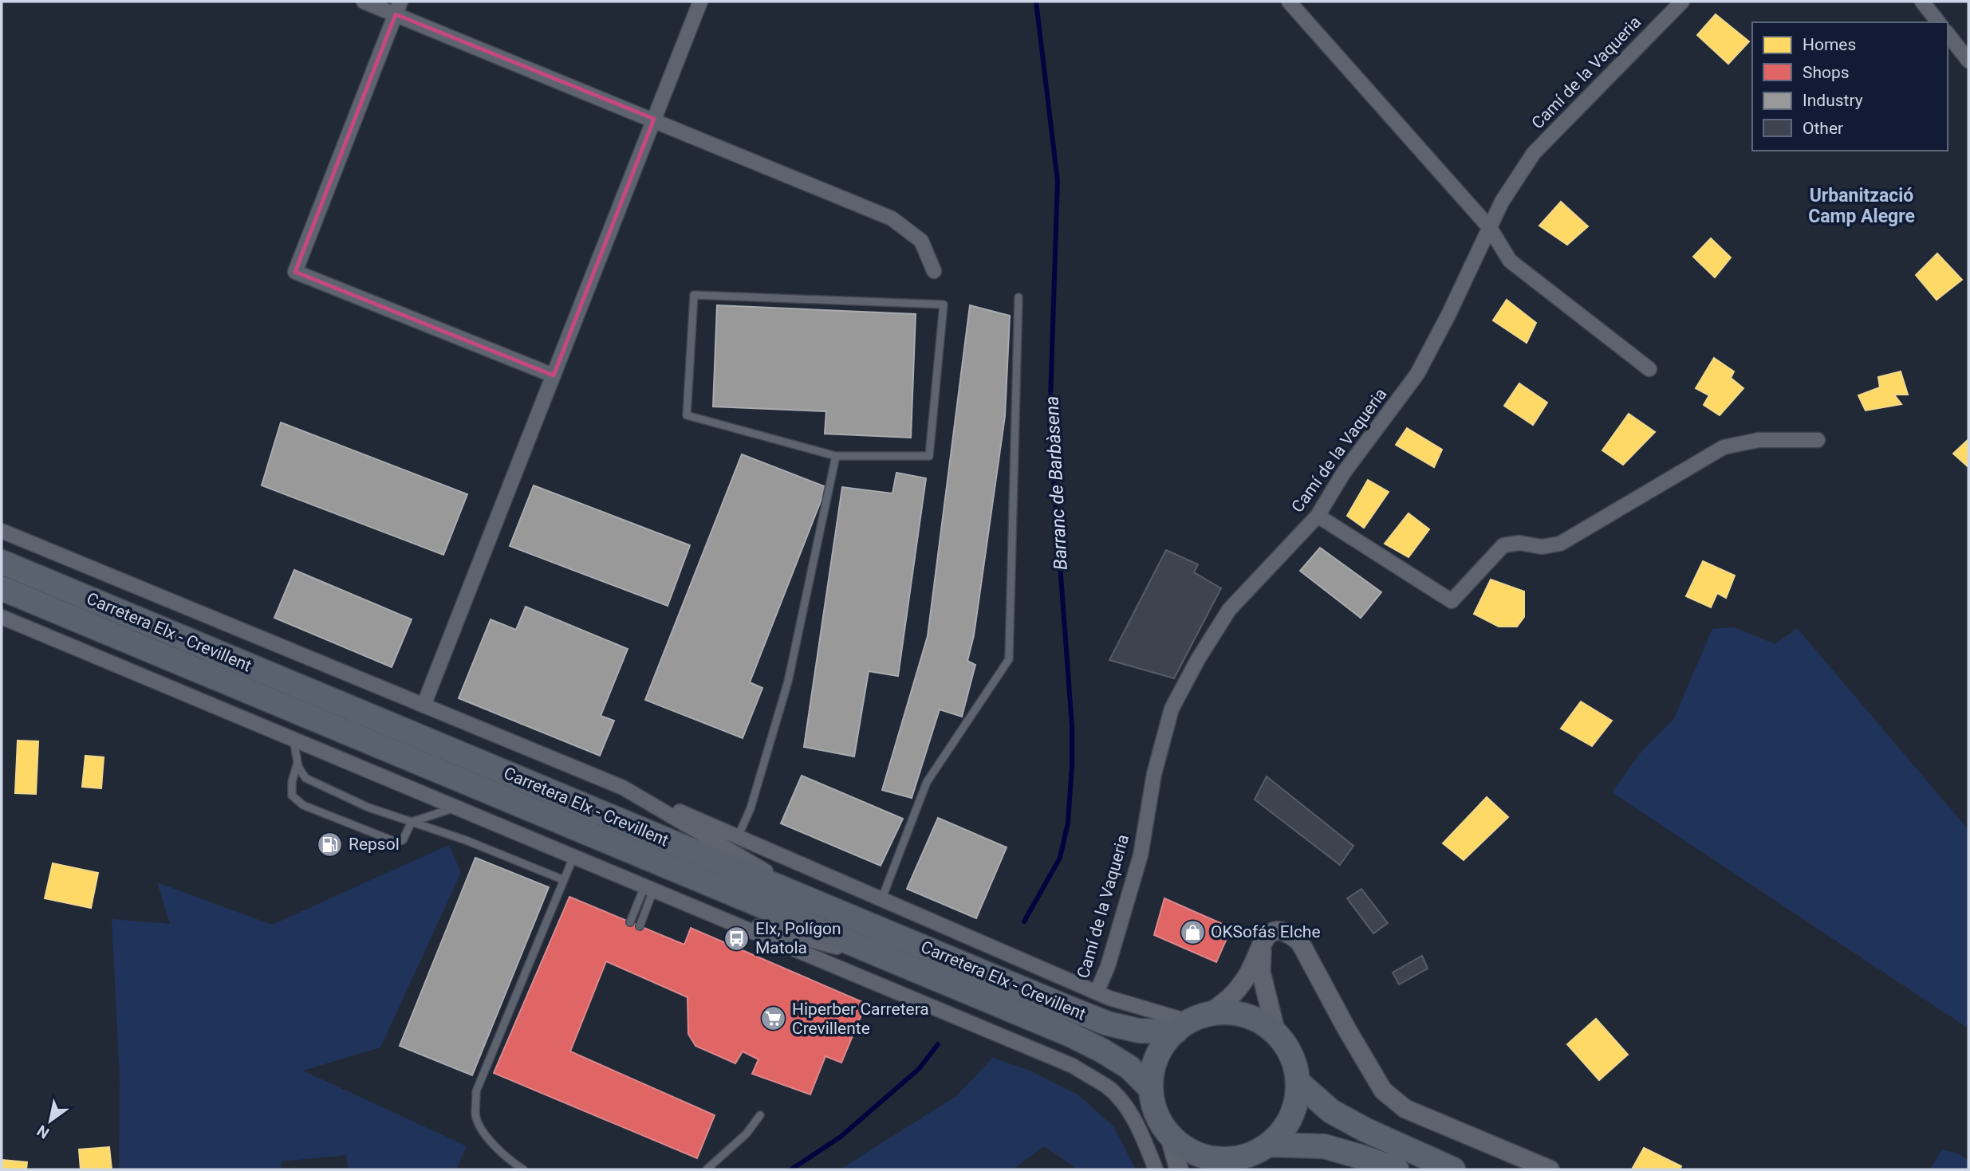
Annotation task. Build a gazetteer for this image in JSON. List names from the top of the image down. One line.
{"streets":{"highway":["Carretera Elx - Crevillent"],"street":["Camí de la Vaqueria"]},"districts":["Urbanització Camp Alegre"],"water":["Barranc de Barbàsena"],"places":{"fuel station":["Repsol"],"shop":["OKSofás Elche"],"bus stop":["Elx, Polígon Matola"],"supermarket":["Hiperber Carretera Crevillente"]},"legend":["Homes","Shops","Industry","Other"],"north":"bottom left"}
